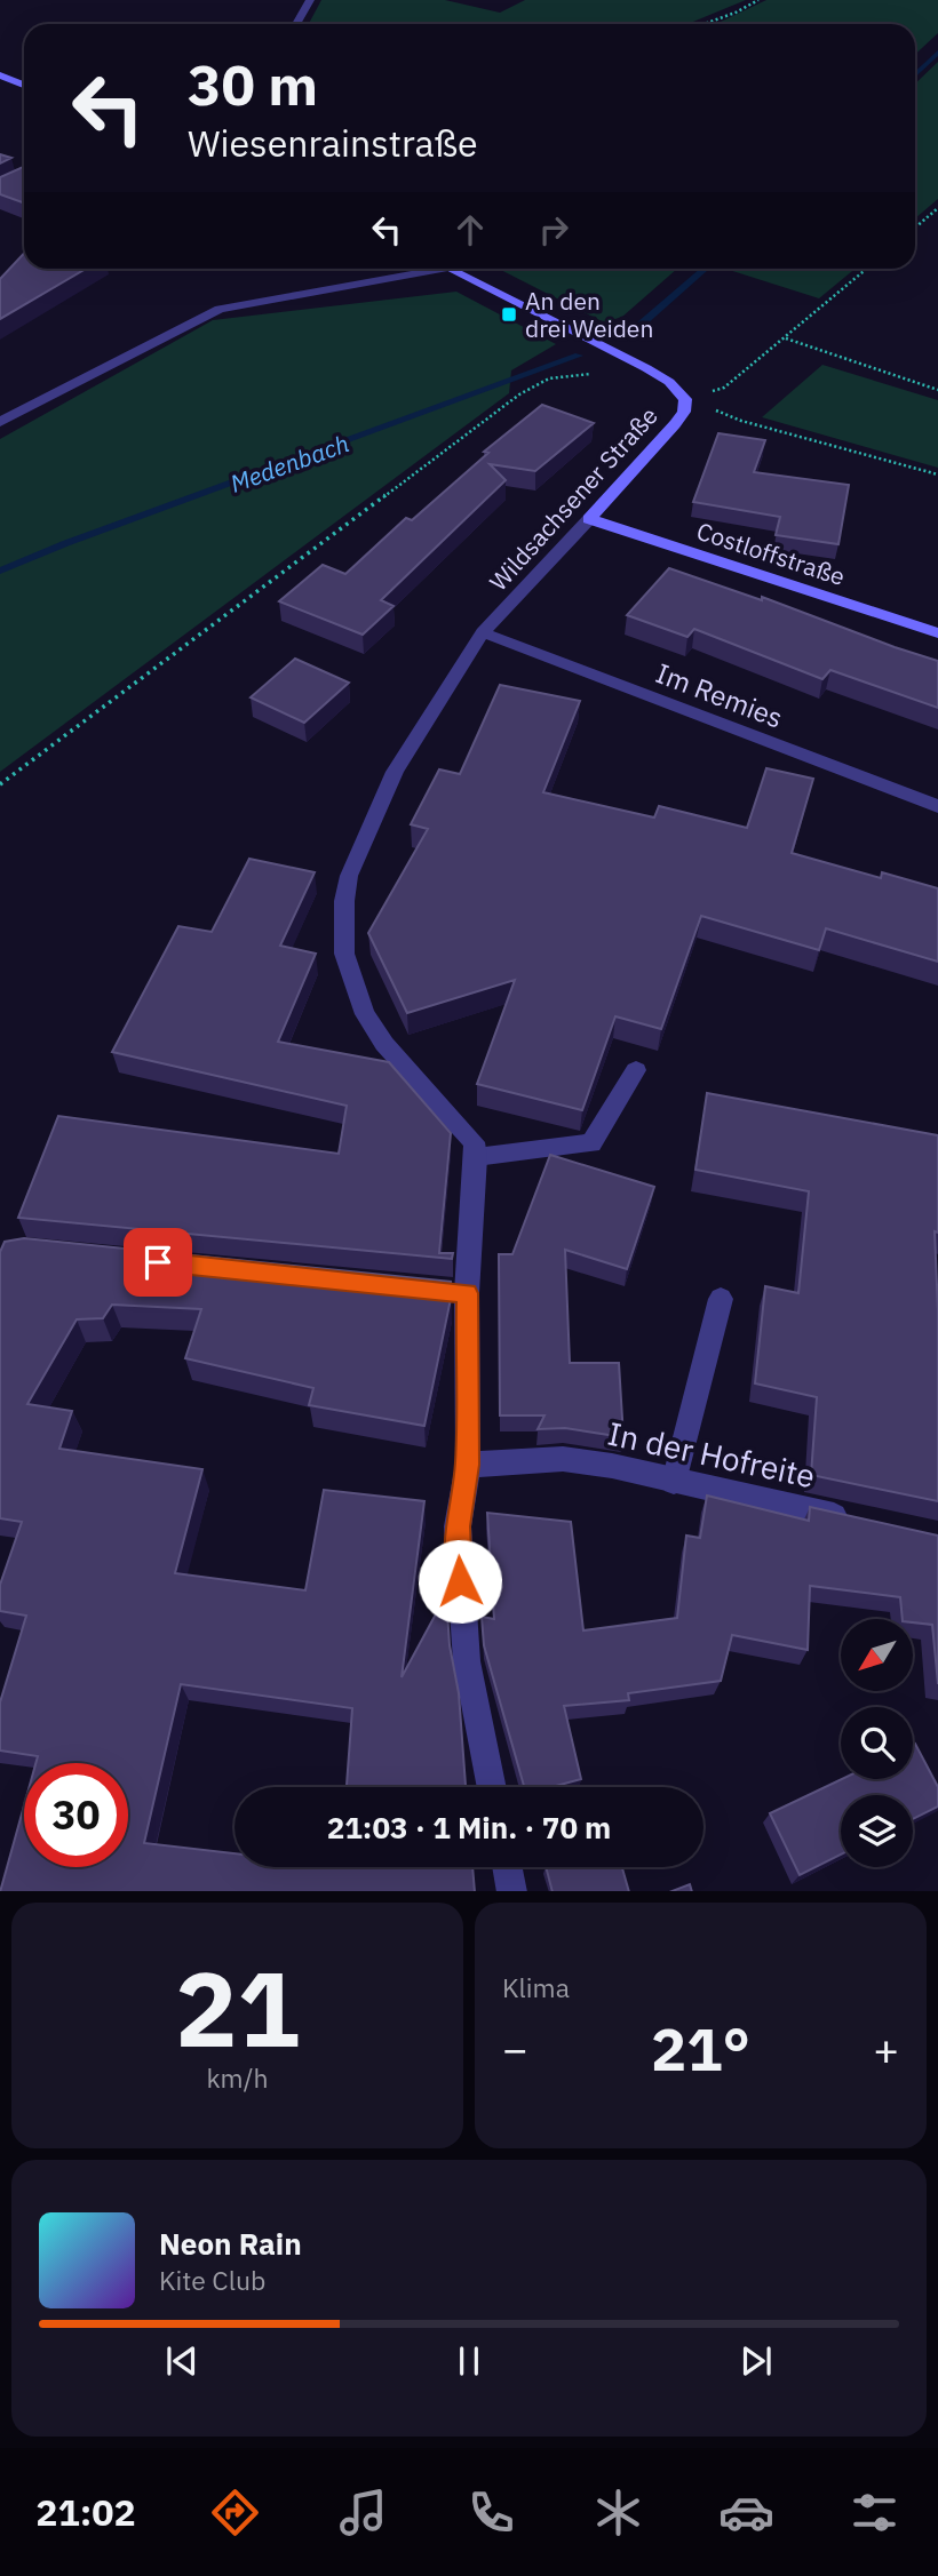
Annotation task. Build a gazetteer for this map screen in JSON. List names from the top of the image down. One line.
{"streets":{"main road":["Wildsachsener Straße","Costloffstraße"],"street":["Im Remies","In der Hofreite"]},"crossings":[["Wildsachsener Straße","Costloffstraße"],["Wildsachsener Straße","Im Remies"]],"water":["Medenbach"],"places":{"transit":["An den drei Weiden"]},"north":"bottom left","page":{"turn":["30 m","Wiesenrainstraße"],"limit":"30","trip":"21:03 · 1 Min. · 70 m","tile":[["21","km/h"],"Klima"],"heat":["−","21°","+"],"song":["Neon Rain","Kite Club"],"tabs":"21:02"}}
